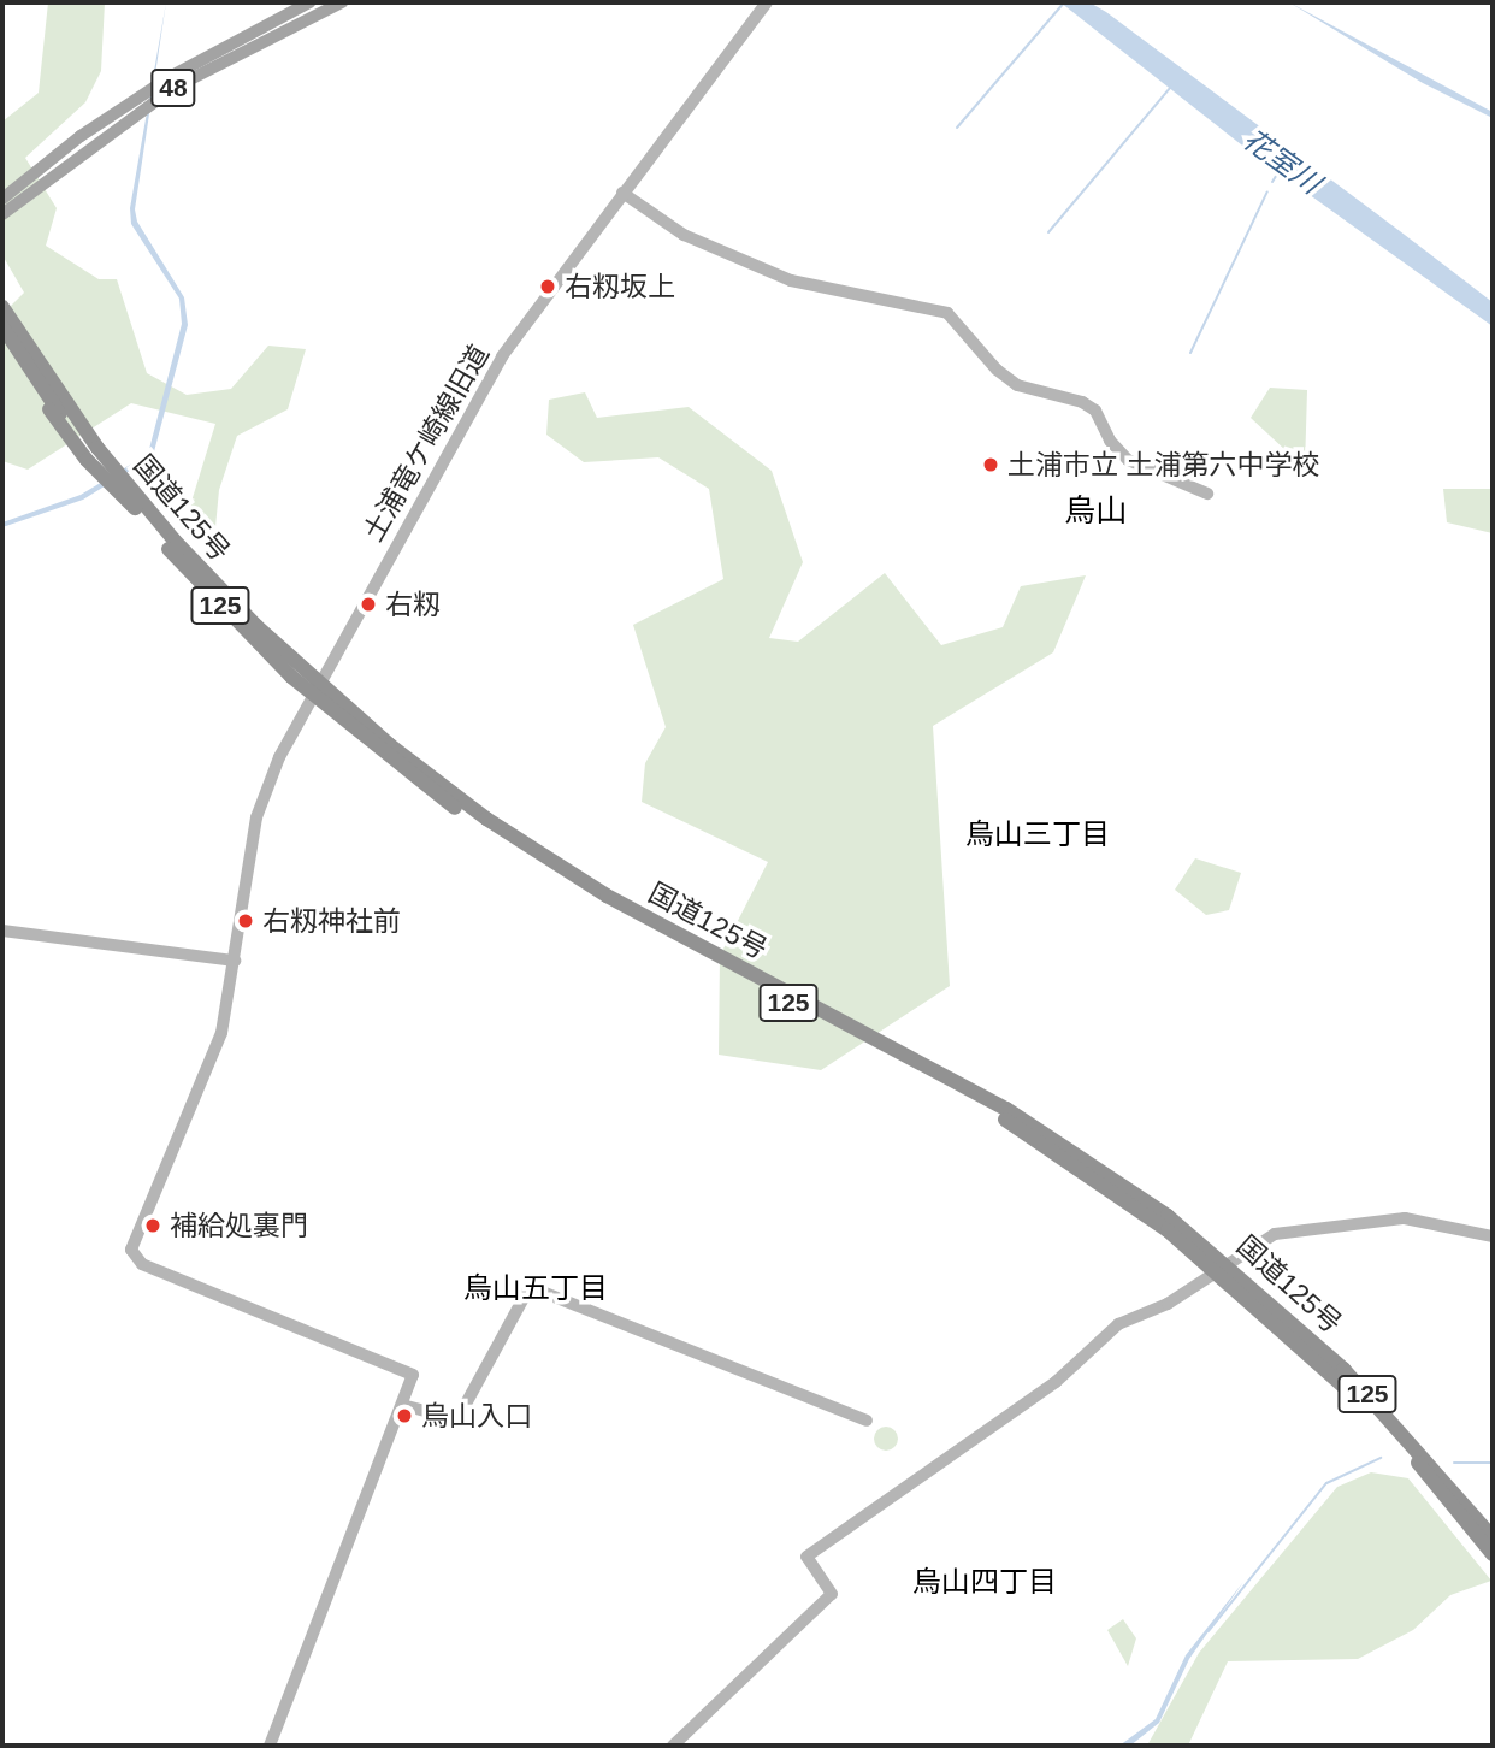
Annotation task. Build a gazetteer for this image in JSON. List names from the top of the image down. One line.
{"streets":{"highway":["国道125号","125"],"main road":["48"],"street":["土浦竜ケ崎線旧道"]},"crossings":[["土浦竜ケ崎線旧道","国道125号"]],"districts":["烏山","烏山三丁目","烏山五丁目","烏山四丁目"],"water":["花室川"],"places":["右籾坂上","土浦市立 土浦第六中学校","右籾","右籾神社前","補給処裏門","烏山入口"]}
